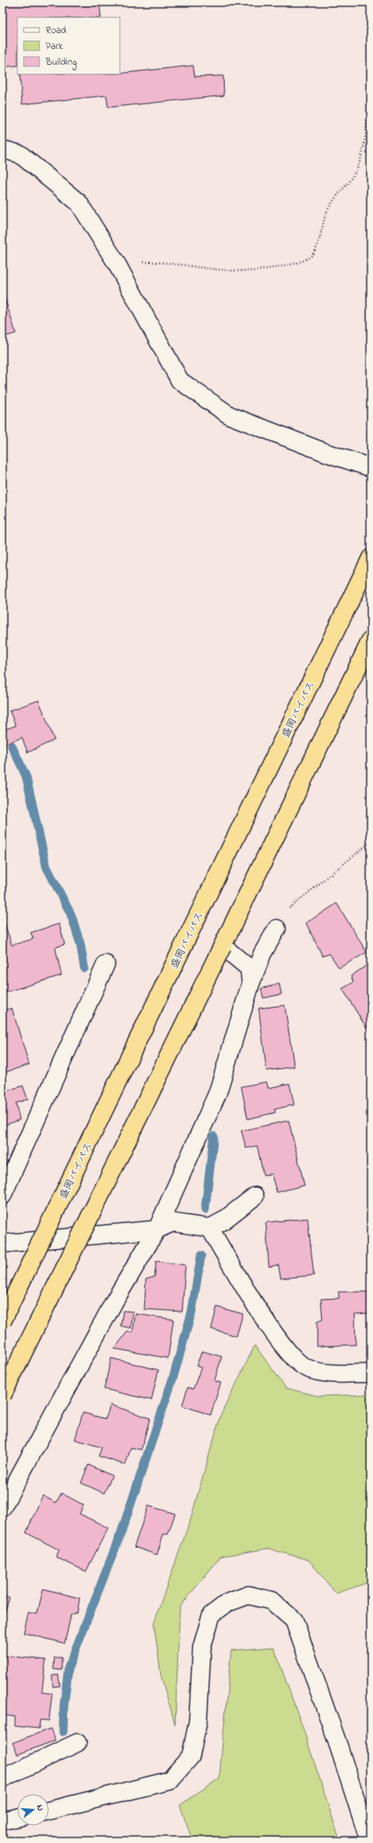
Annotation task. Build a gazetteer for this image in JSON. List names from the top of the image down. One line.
{"streets":{"highway":["盛岡バイパス"]},"legend":["Road","Park","Building"],"north":"right"}
